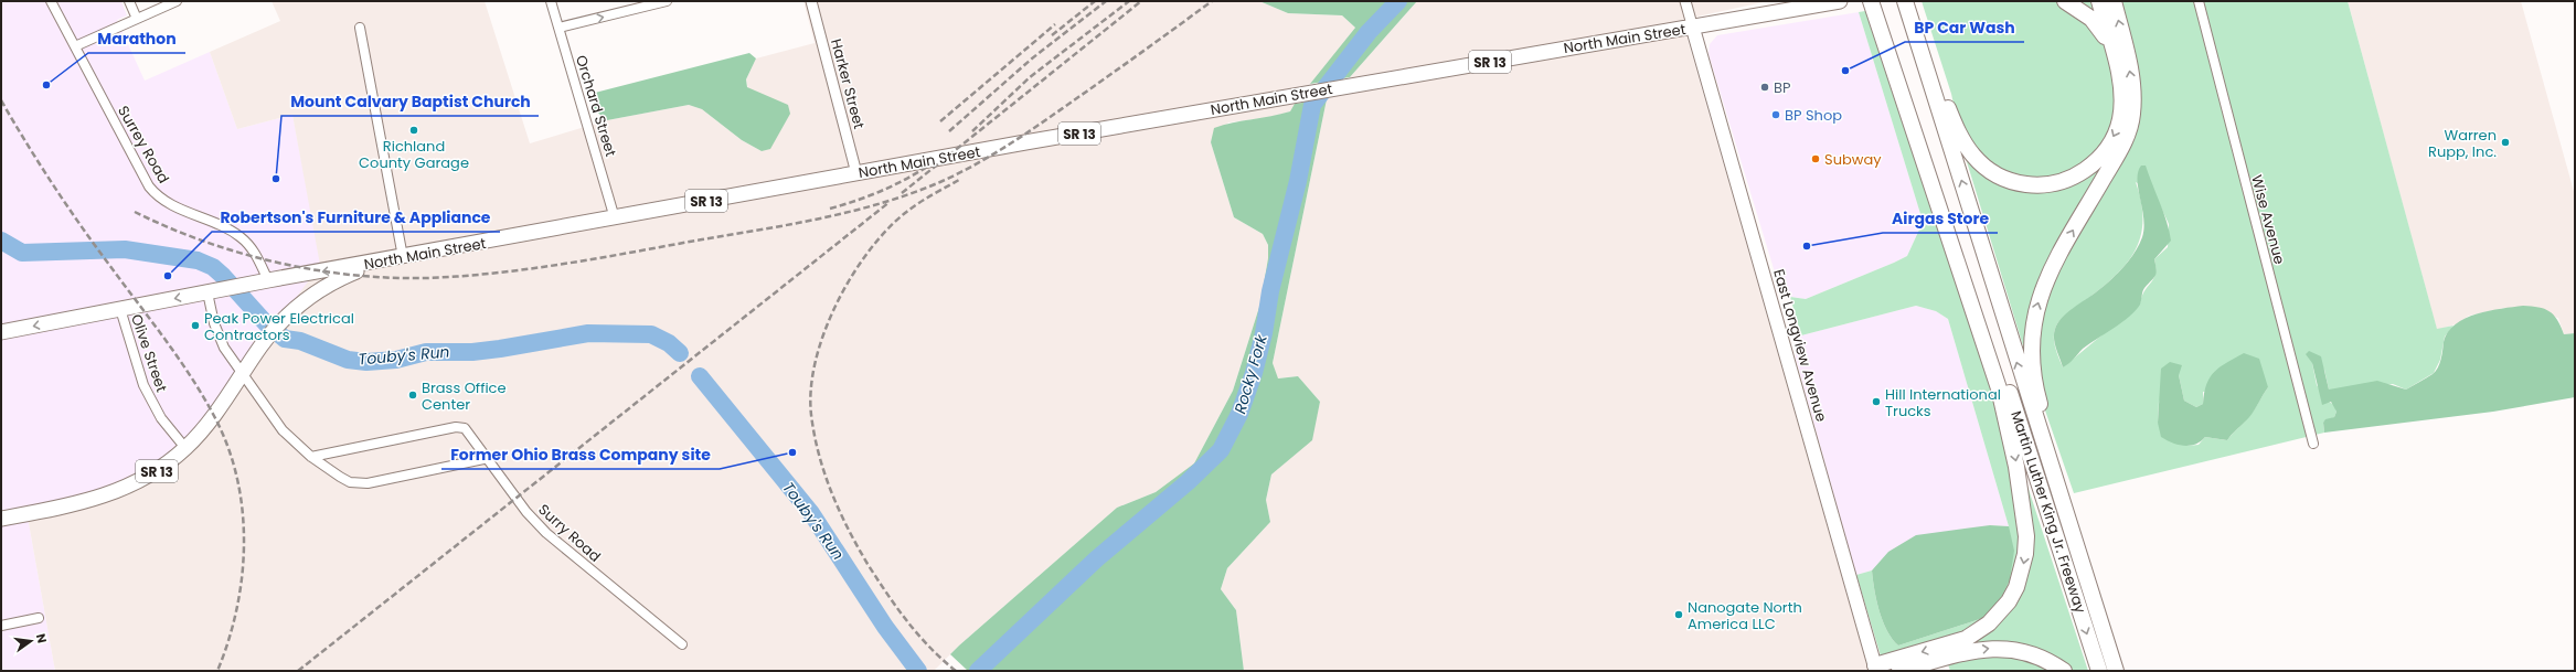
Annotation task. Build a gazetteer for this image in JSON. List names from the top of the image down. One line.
{"streets":{"highway":["North Main Street","SR 13","Martin Luther King Jr. Freeway"],"main road":["East Longview Avenue"],"street":["Harker Street","Orchard Street","Surrey Road","Wise Avenue","Olive Street","Surry Road"]},"crossings":[["North Main Street","SR 13"],["North Main Street","Harker Street"],["North Main Street","Orchard Street"],["North Main Street","Surrey Road"],["North Main Street","East Longview Avenue"],["North Main Street","Olive Street"],["SR 13","Olive Street"]],"water":["Touby's Run","Rocky Fork"],"places":["BP Car Wash","Marathon","BP","BP Shop","Richland County Garage","Warren Rupp, Inc.","Subway","Mount Calvary Baptist Church","Airgas Store","Robertson's Furniture & Appliance","Peak Power Electrical Contractors","Brass Office Center","Hill International Trucks","Former Ohio Brass Company site","Nanogate North America LLC"],"north":"right"}
